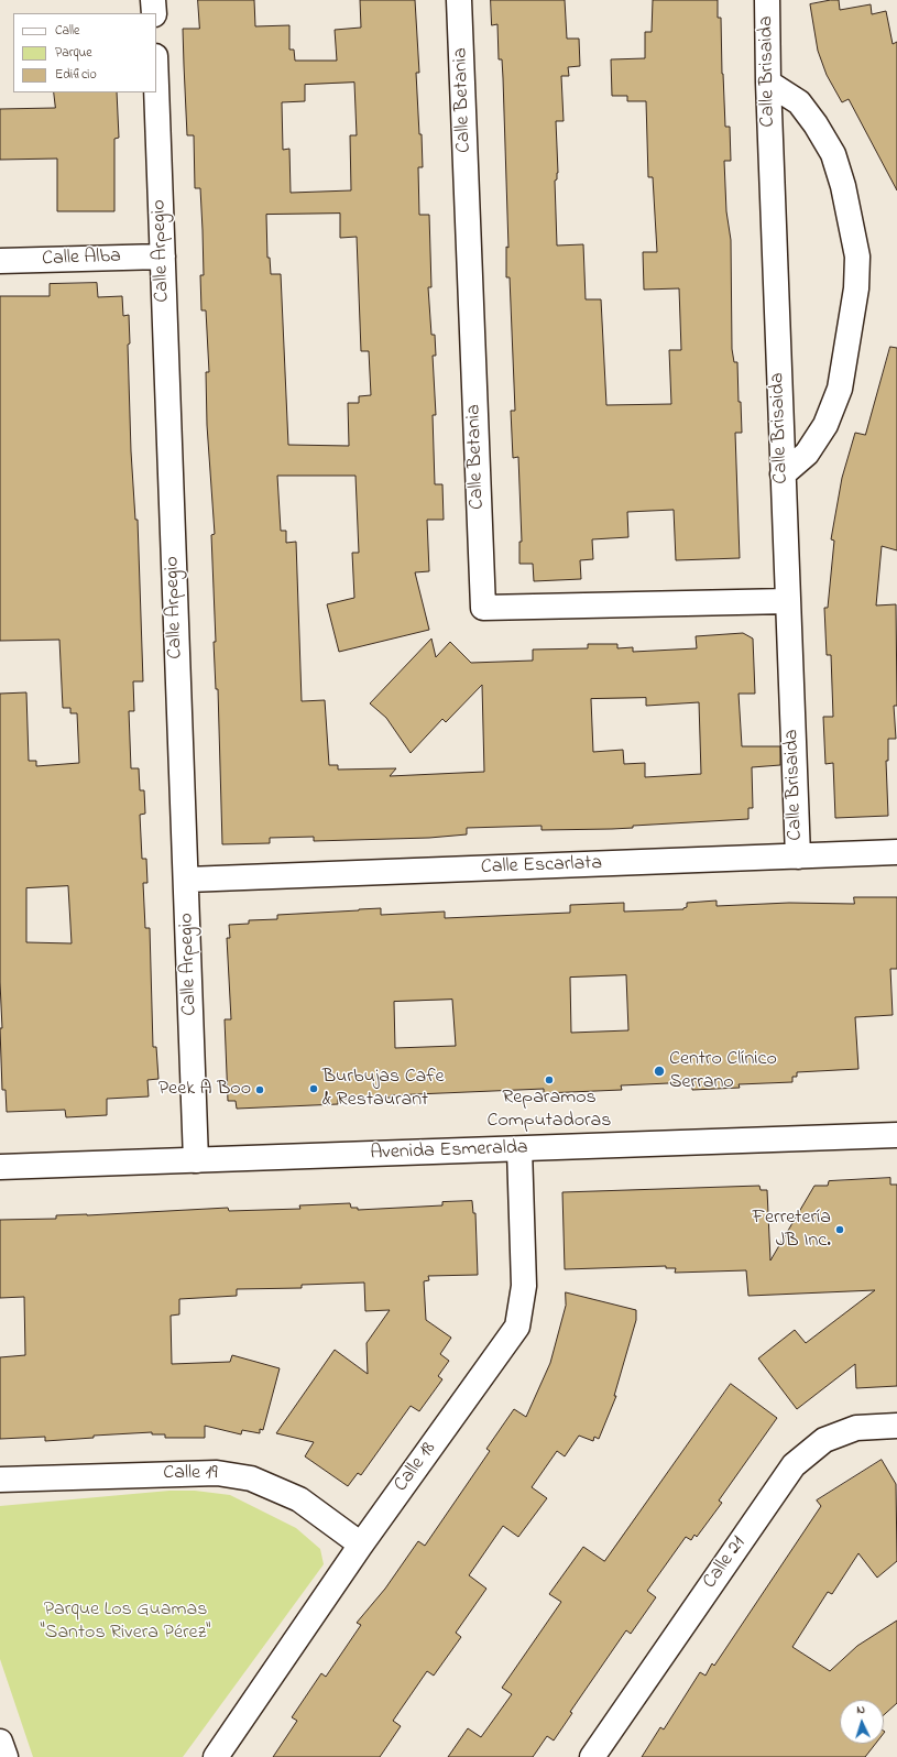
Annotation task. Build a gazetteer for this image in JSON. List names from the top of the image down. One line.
{"streets":{"street":["Calle Brisaida","Calle Betania","Calle Arpegio","Calle Alba","Calle Escarlata","Avenida Esmeralda","Calle 18","Calle 19","Calle 21"]},"crossings":[["Calle Brisaida","Calle Betania"],["Calle Brisaida","Calle Escarlata"],["Calle Arpegio","Calle Alba"],["Calle Arpegio","Calle Escarlata"],["Calle Arpegio","Avenida Esmeralda"],["Avenida Esmeralda","Calle 18"],["Calle 18","Calle 19"]],"parks":["Parque Los Guamas \"Santos Rivera Pérez\""],"places":["Centro Clínico Serrano","Reparamos Computadoras","Burbujas Cafe & Restaurant","Peek A Boo","Ferretería JB Inc."],"legend":["Calle","Parque","Edificio"],"north":"top"}
